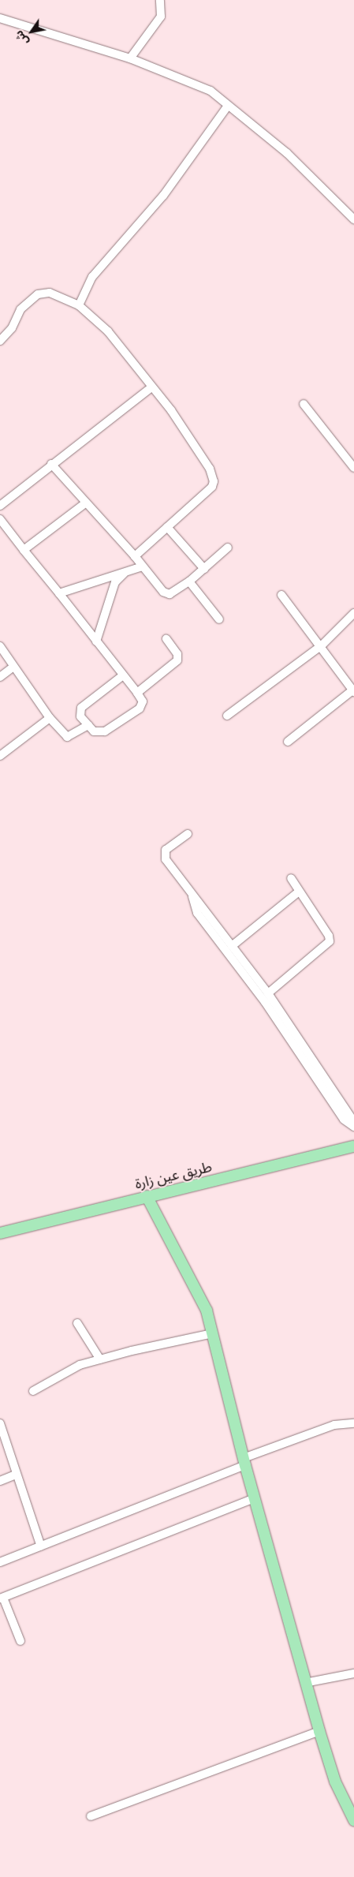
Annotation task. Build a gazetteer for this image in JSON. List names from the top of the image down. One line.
{"streets":{"main road":["طريق عين زارة"]},"north":"bottom left"}
